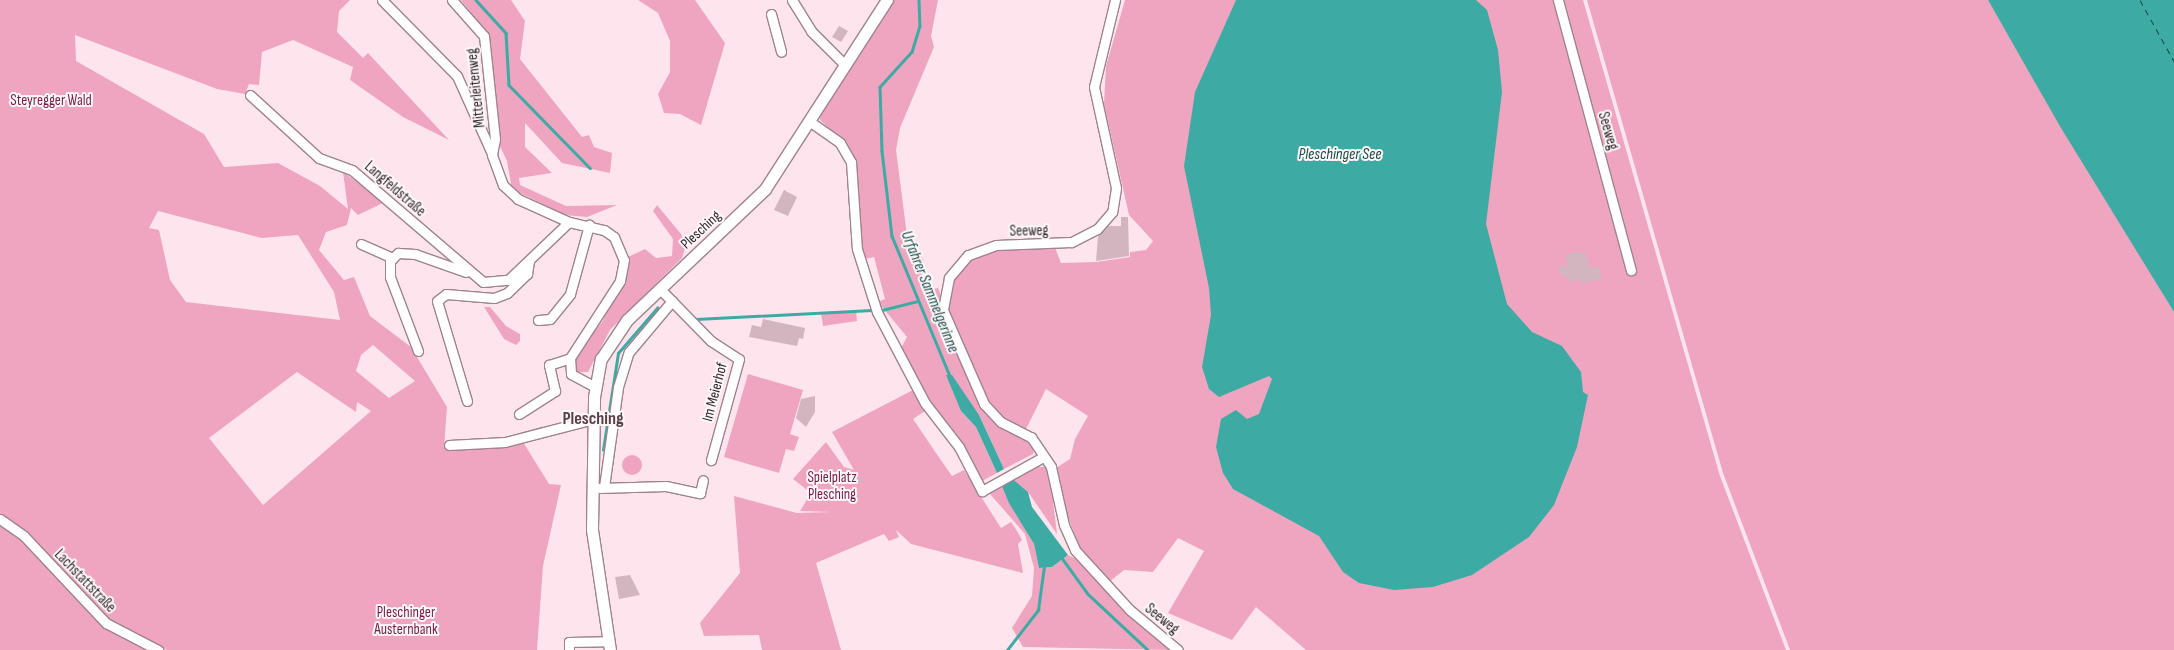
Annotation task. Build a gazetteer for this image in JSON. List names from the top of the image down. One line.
{"streets":{"main road":["Plesching"],"street":["Mitterleitenweg","Seeweg","Langfeldstraße","Im Meierhof","Lachstattstraße"]},"crossings":[["Mitterleitenweg","Langfeldstraße"],["Plesching","Im Meierhof"]],"districts":["Plesching"],"water":["Pleschinger See","Urfahrer Sammelgerinne"],"parks":["Steyregger Wald","Spielplatz Plesching","Pleschinger Austernbank"]}
